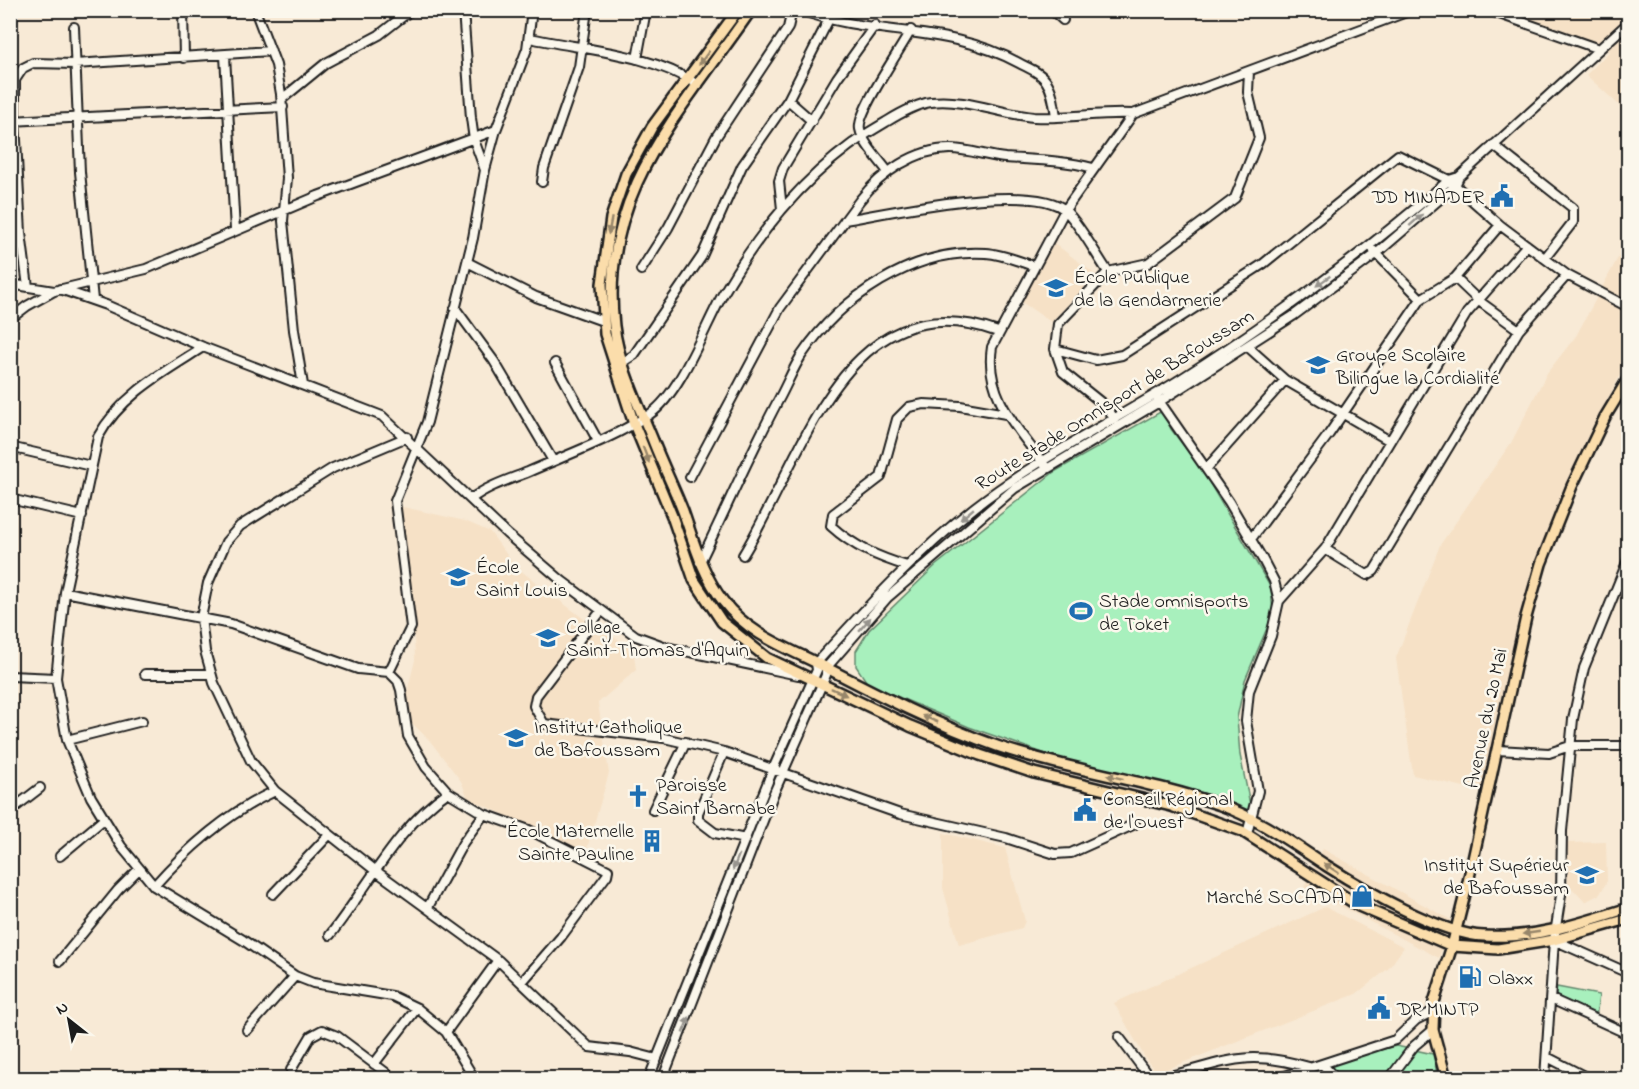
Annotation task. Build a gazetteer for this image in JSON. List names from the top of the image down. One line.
{"streets":{"main road":["Avenue du 20 Mai"],"street":["Route stade Omnisport de Bafoussam"]},"places":{"public building":["DD MINADER","Conseil Régional de l'Ouest","DR MINTP"],"school or university":["École Publique de la Gendarmerie","Groupe Scolaire Bilingue la Cordialité","École Saint Louis","College Saint-Thomas d'Aquin","Institut Catholique de Bafoussam","Institut Supérieur de Bafoussam"],"sports":["Stade omnisports de Toket"],"church":["Paroisse Saint Barnabe"],"building":["École Maternelle Sainte Pauline"],"shop":["Marché SOCADA"],"fuel station":["Olaxx"]},"north":"top left"}
